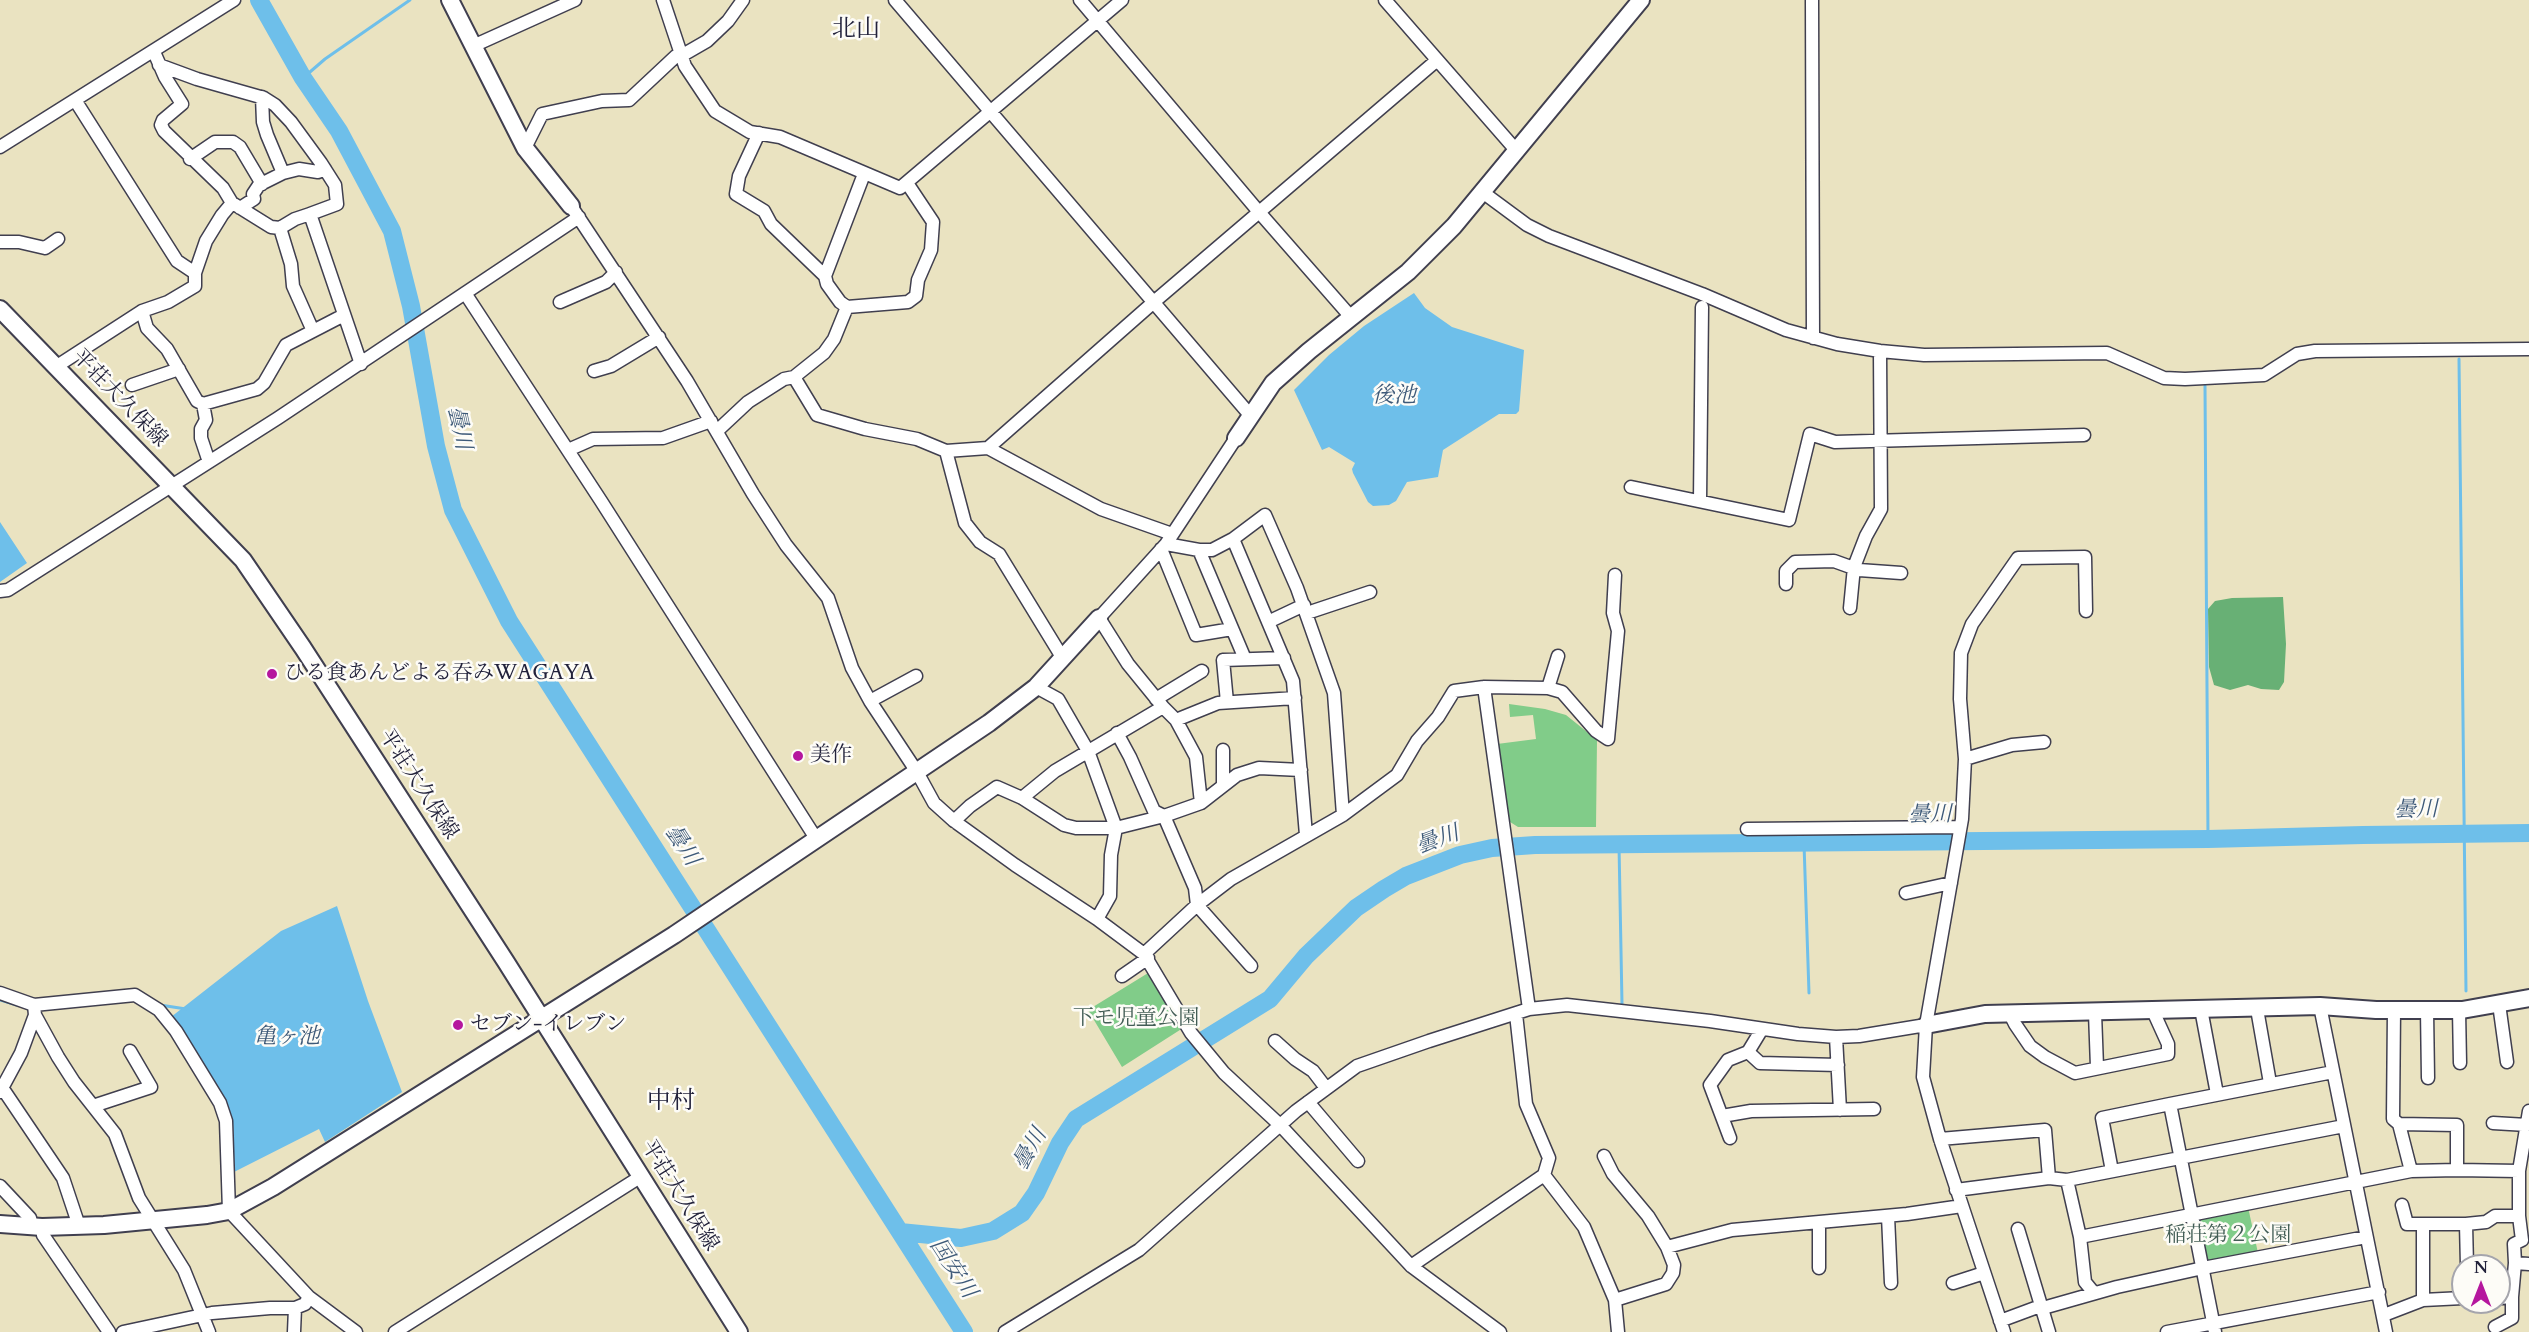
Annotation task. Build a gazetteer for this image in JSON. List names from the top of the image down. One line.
{"streets":{"street":["平荘大久保線"]},"districts":["北山","中村"],"water":["後池","曇川","亀ヶ池","国安川"],"parks":["下モ児童公園","稲荘第２公園"],"places":["ひる食あんどよる吞みWAGAYA","美作","セブン-イレブン"],"north":"top"}
